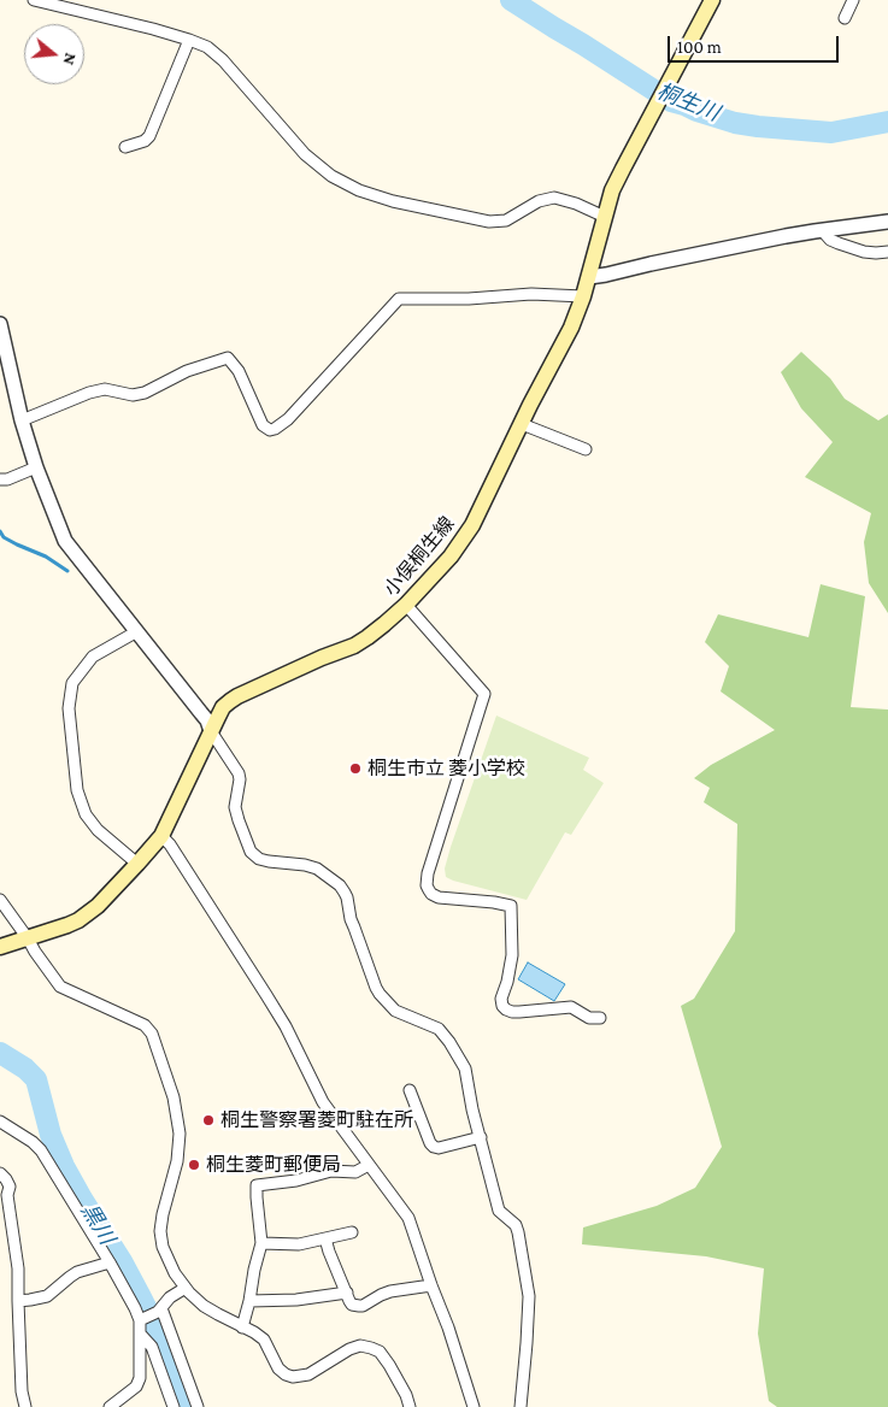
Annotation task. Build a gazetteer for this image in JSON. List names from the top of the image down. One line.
{"streets":{"main road":["小俣桐生線"]},"water":["桐生川","黒川"],"places":["桐生市立 菱小学校","桐生警察署菱町駐在所","桐生菱町郵便局"],"scale_bar":"100 m","north":"right"}
